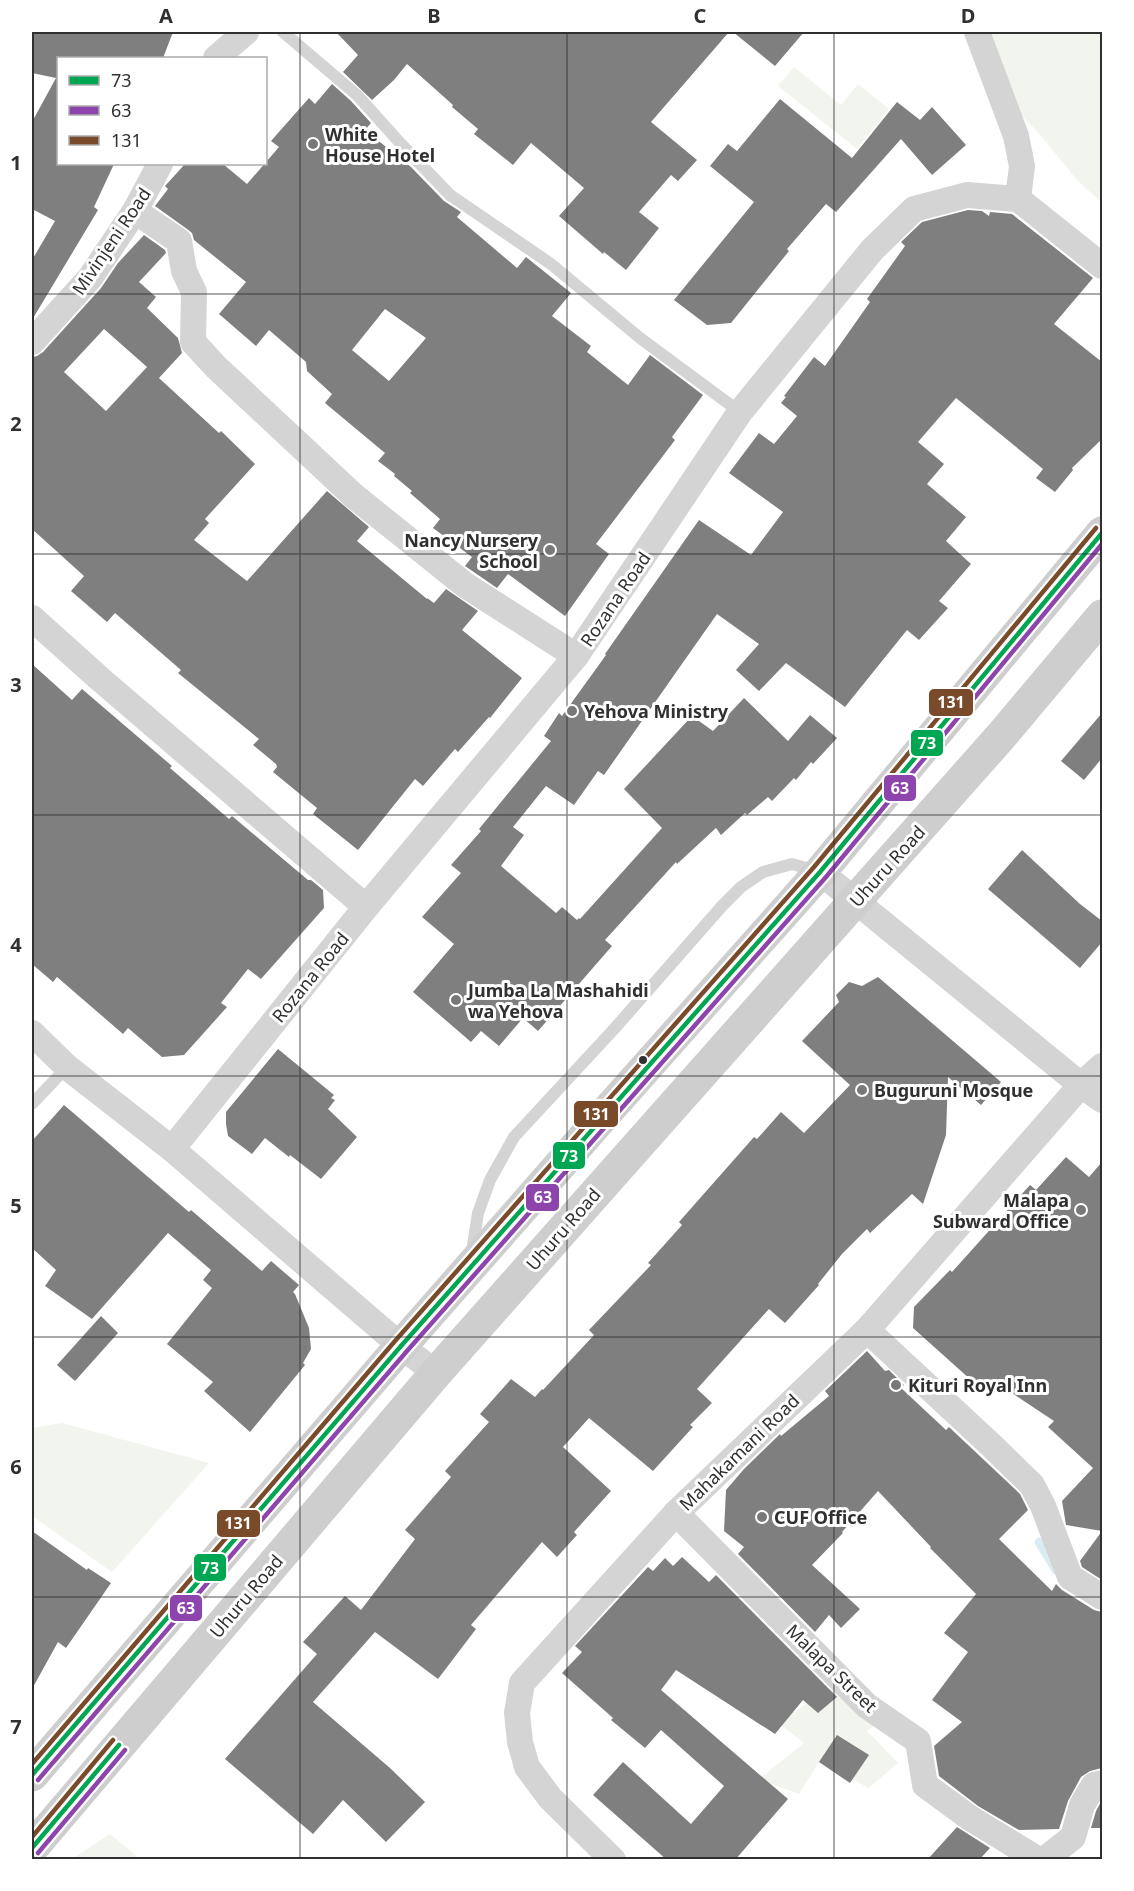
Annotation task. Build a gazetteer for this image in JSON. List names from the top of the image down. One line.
{"streets":{"main road":["Uhuru Road"],"street":["Mivinjeni Road","Rozana Road","Mahakamani Road","Malapa Street"]},"crossings":[["Mahakamani Road","Malapa Street"]],"places":["White House Hotel","Nancy Nursery School","Yehova Ministry","Jumba La Mashahidi wa Yehova","Buguruni Mosque","Malapa Subward Office","Kituri Royal Inn","CUF Office"],"lines":["transit line 131","transit line 73","transit line 63"],"legend":["73","63","131"],"grid":{"columns":["A","B","C","D"],"rows":["1","2","3","4","5","6","7"]}}
